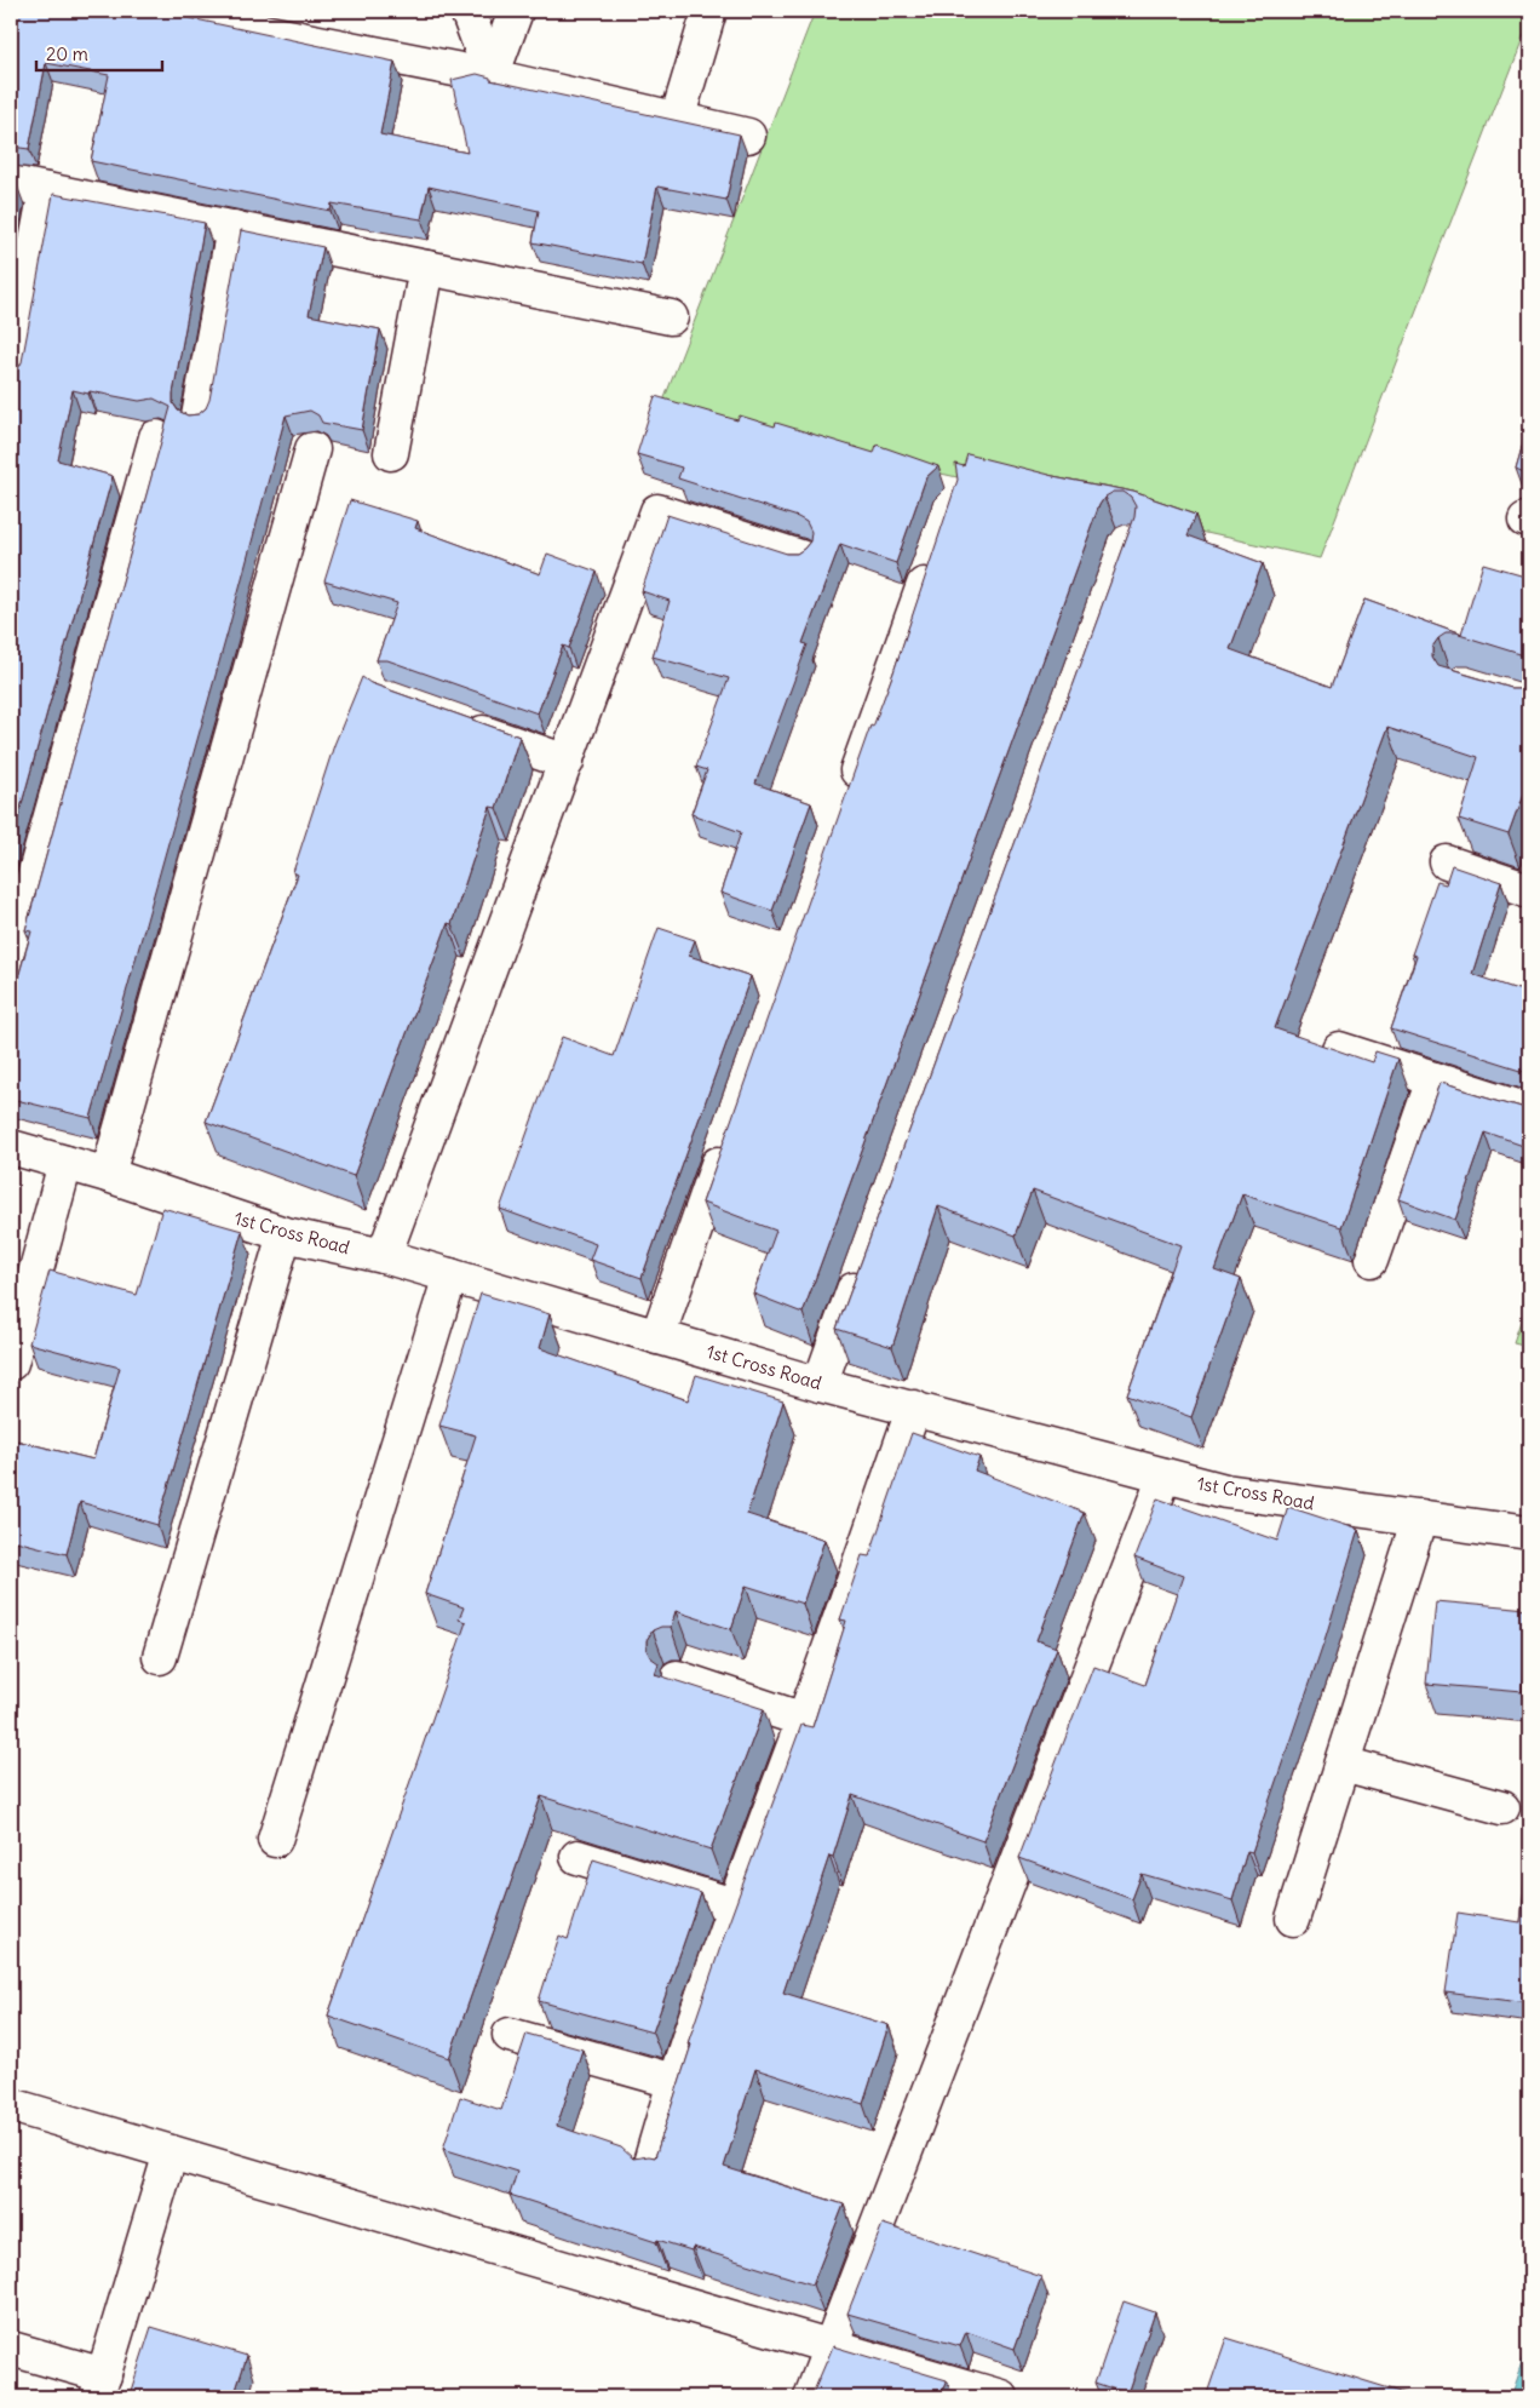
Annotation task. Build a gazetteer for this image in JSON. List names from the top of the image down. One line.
{"streets":{"street":["1st Cross Road"]},"scale_bar":"20 m"}
